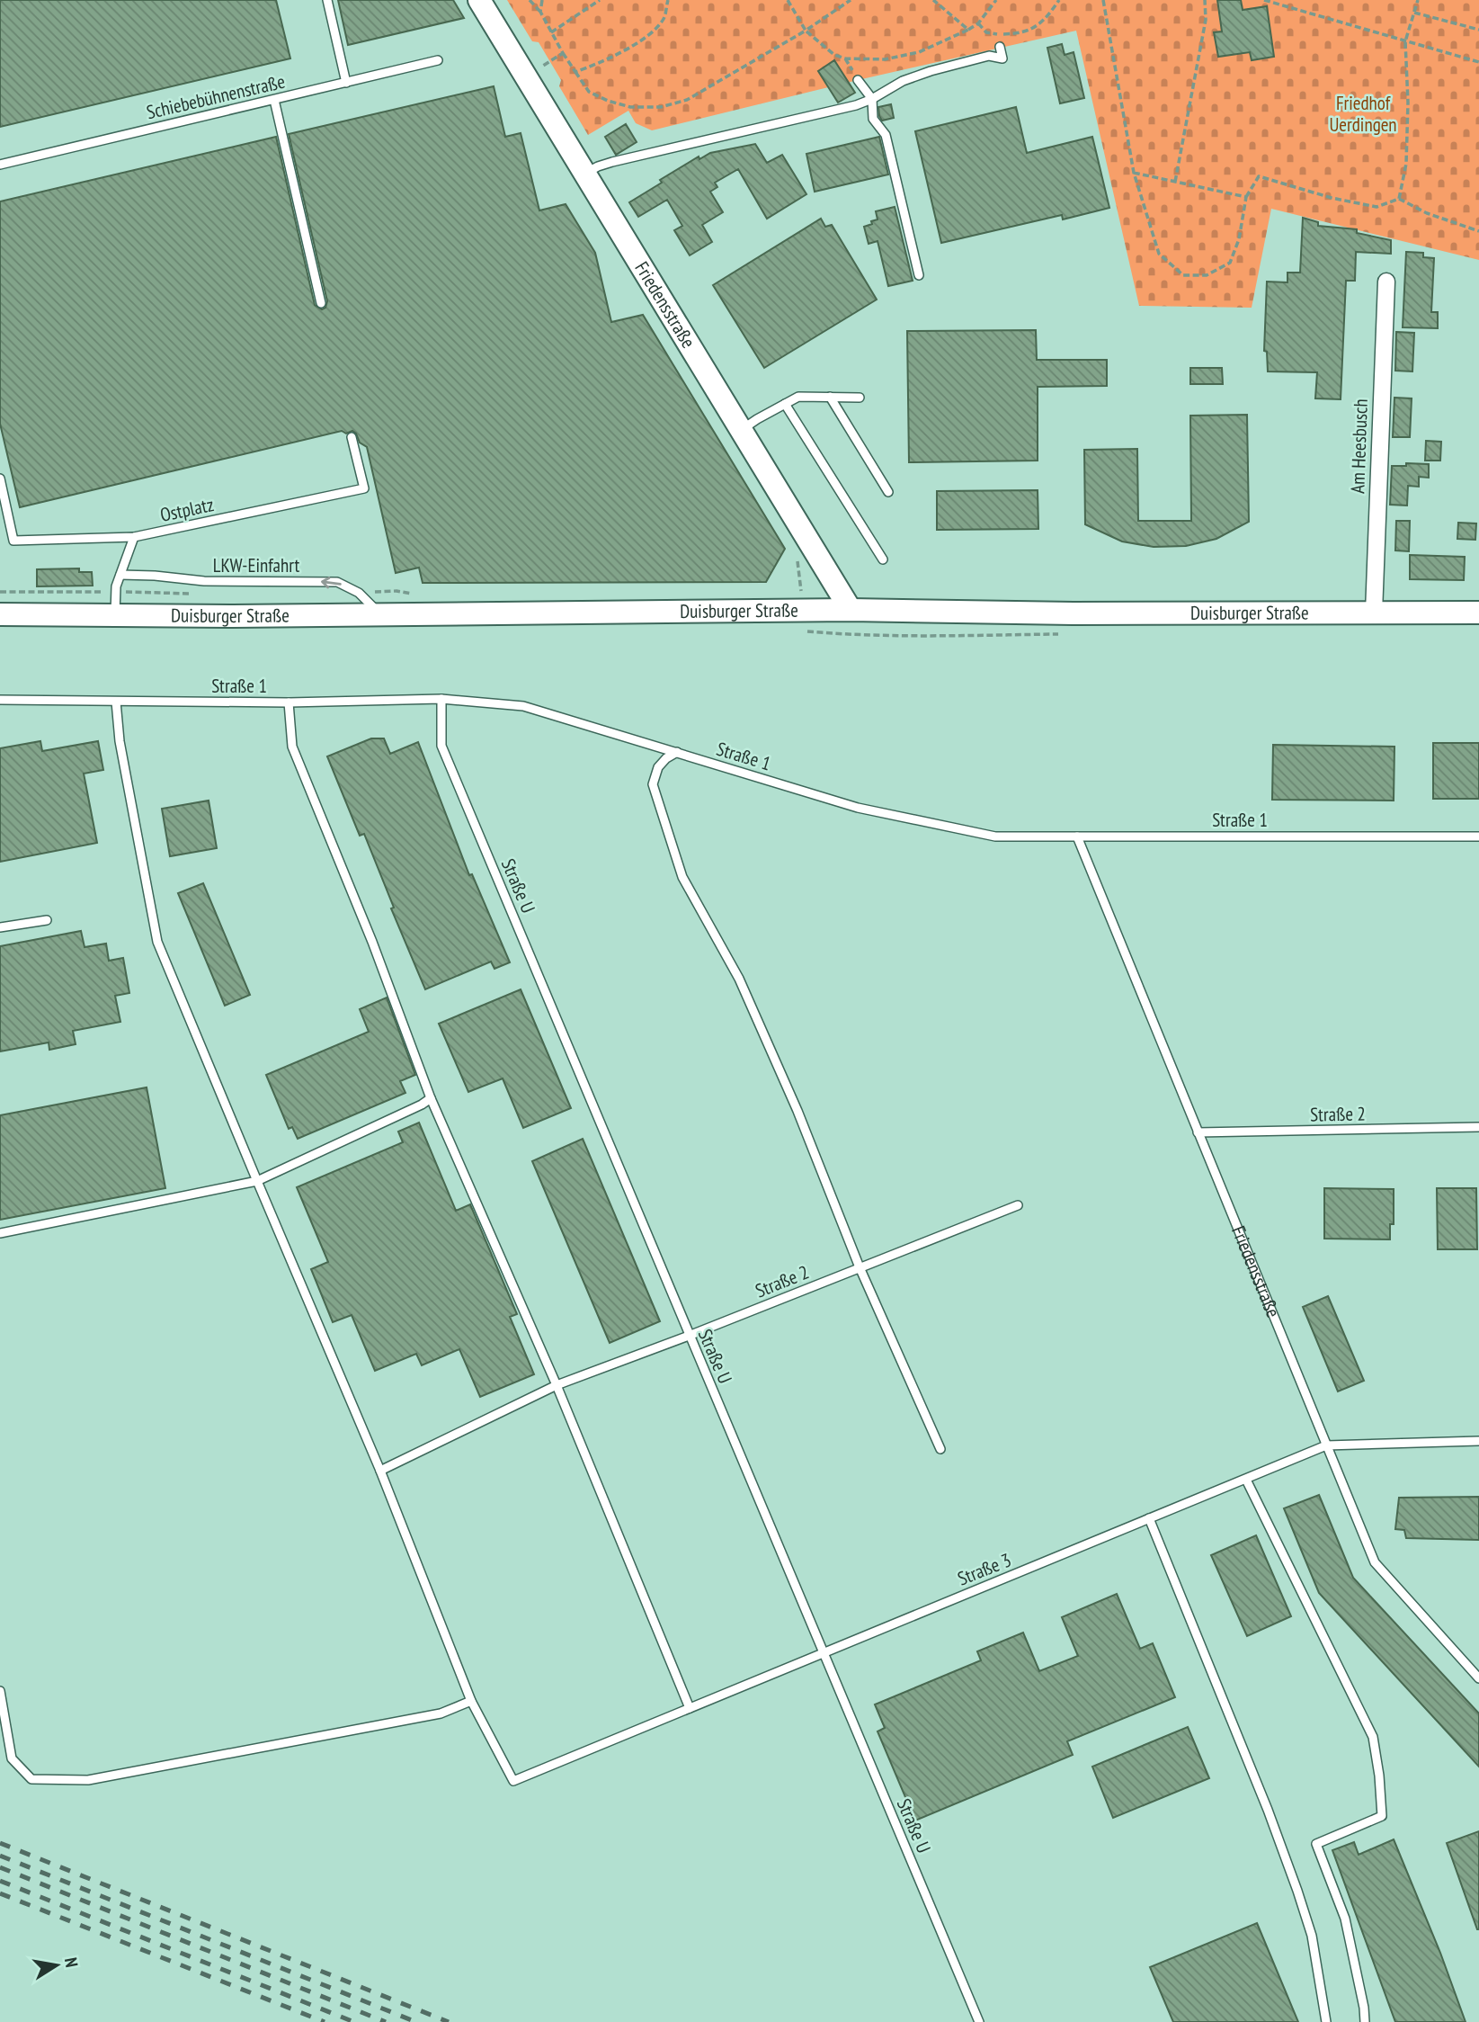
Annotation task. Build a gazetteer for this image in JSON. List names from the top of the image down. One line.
{"streets":{"main road":["Friedensstraße","Duisburger Straße"],"street":["Am Heesbusch"],"lane":["Schiebebühnenstraße","Ostplatz","LKW-Einfahrt","Straße 1","Straße U","Straße 2","Straße 3"]},"crossings":[["Friedensstraße","Duisburger Straße"],["Friedensstraße","Straße 1"],["Friedensstraße","Straße 2"],["Friedensstraße","Straße 3"],["Am Heesbusch","Duisburger Straße"],["LKW-Einfahrt","Duisburger Straße"],["Straße 1","Straße U"],["Straße U","Straße 2"],["Straße U","Straße 3"]],"one_way":["LKW-Einfahrt"],"parks":["Friedhof Uerdingen"],"north":"right"}
